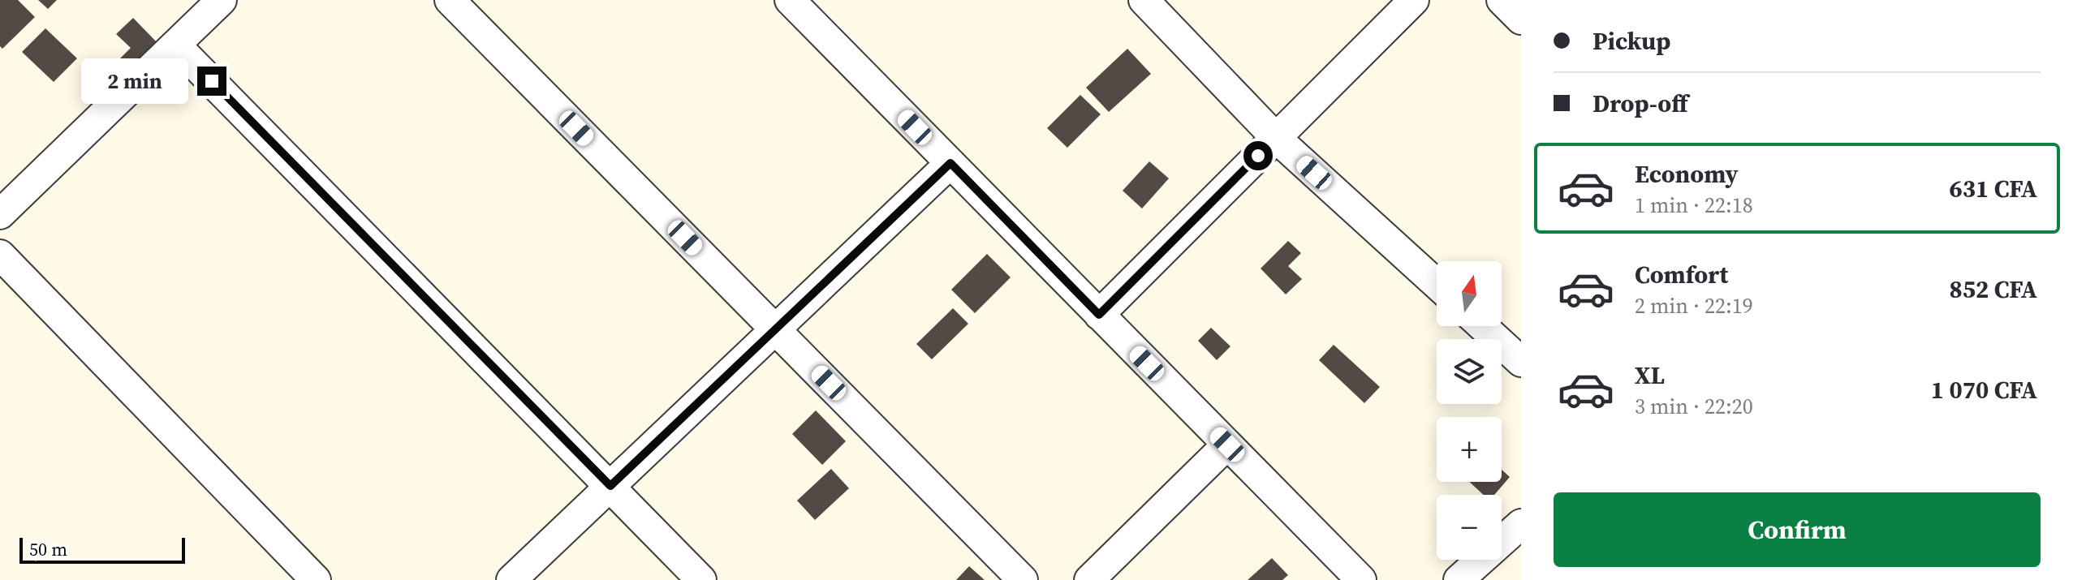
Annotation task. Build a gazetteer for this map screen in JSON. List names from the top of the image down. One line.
{"scale_bar":"50 m","north":"top","page":{"banner":["Pickup","Drop-off"],"bubble":"2 min","list":[{"name":"Economy","note":"1 min · 22:18","value":"631 CFA"},{"name":"Comfort","note":"2 min · 22:19","value":"852 CFA"},{"name":"XL","note":"3 min · 22:20","value":"1 070 CFA"}],"map_buttons":["+","−"],"buttons":"Confirm","scale":"50 m"}}
